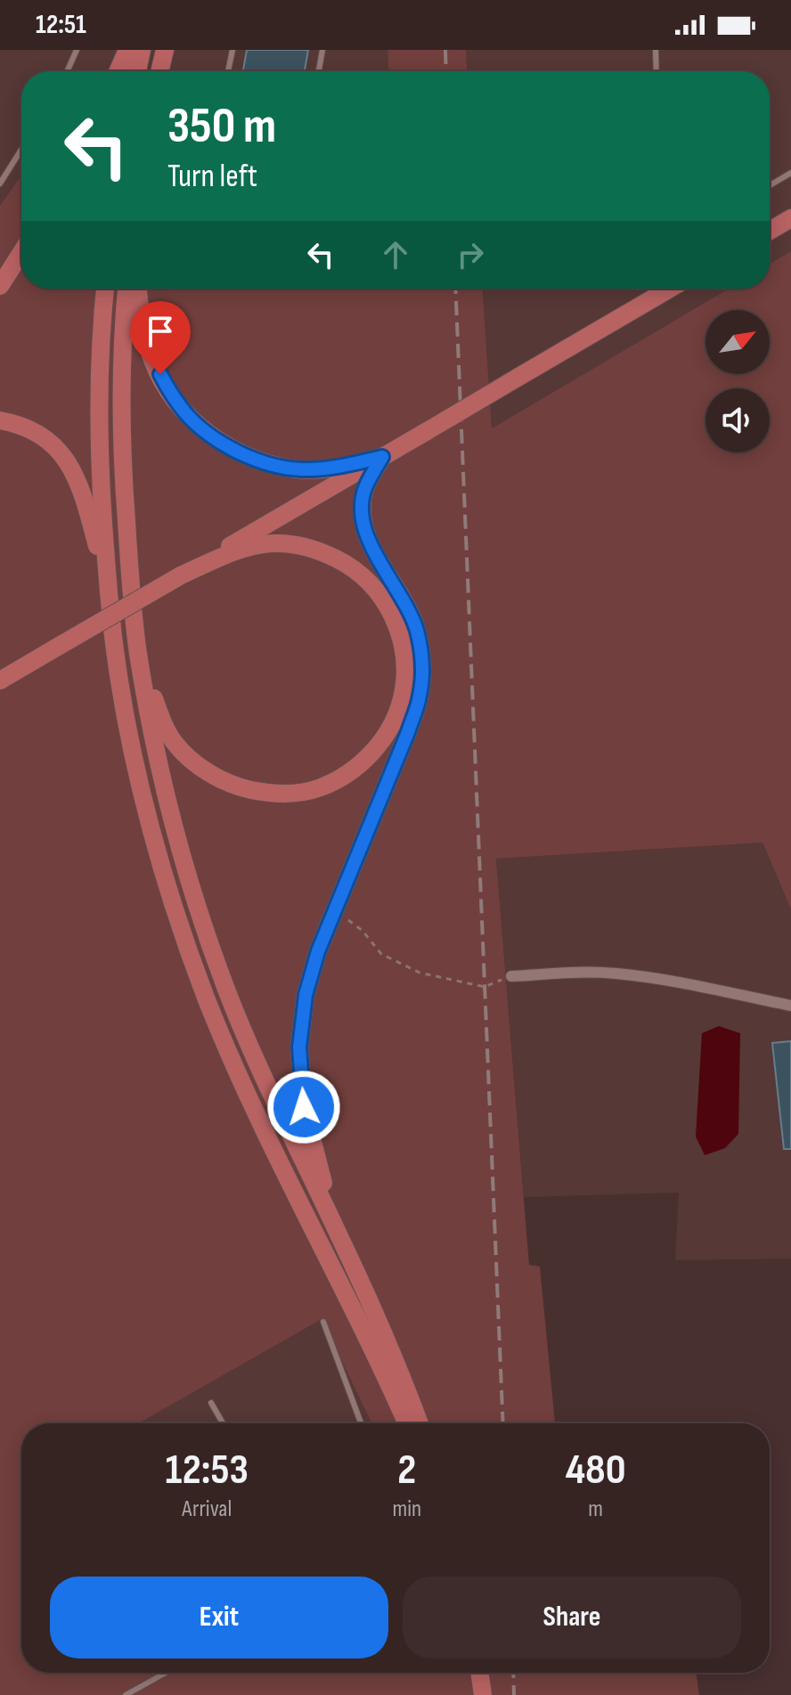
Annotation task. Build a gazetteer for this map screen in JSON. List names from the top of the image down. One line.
{"north":"top right","page":{"status":"12:51","turn":["350 m","Turn left"],"eta":["12:53","Arrival","2","min","480","m"],"buttons":["Exit","Share"]}}
